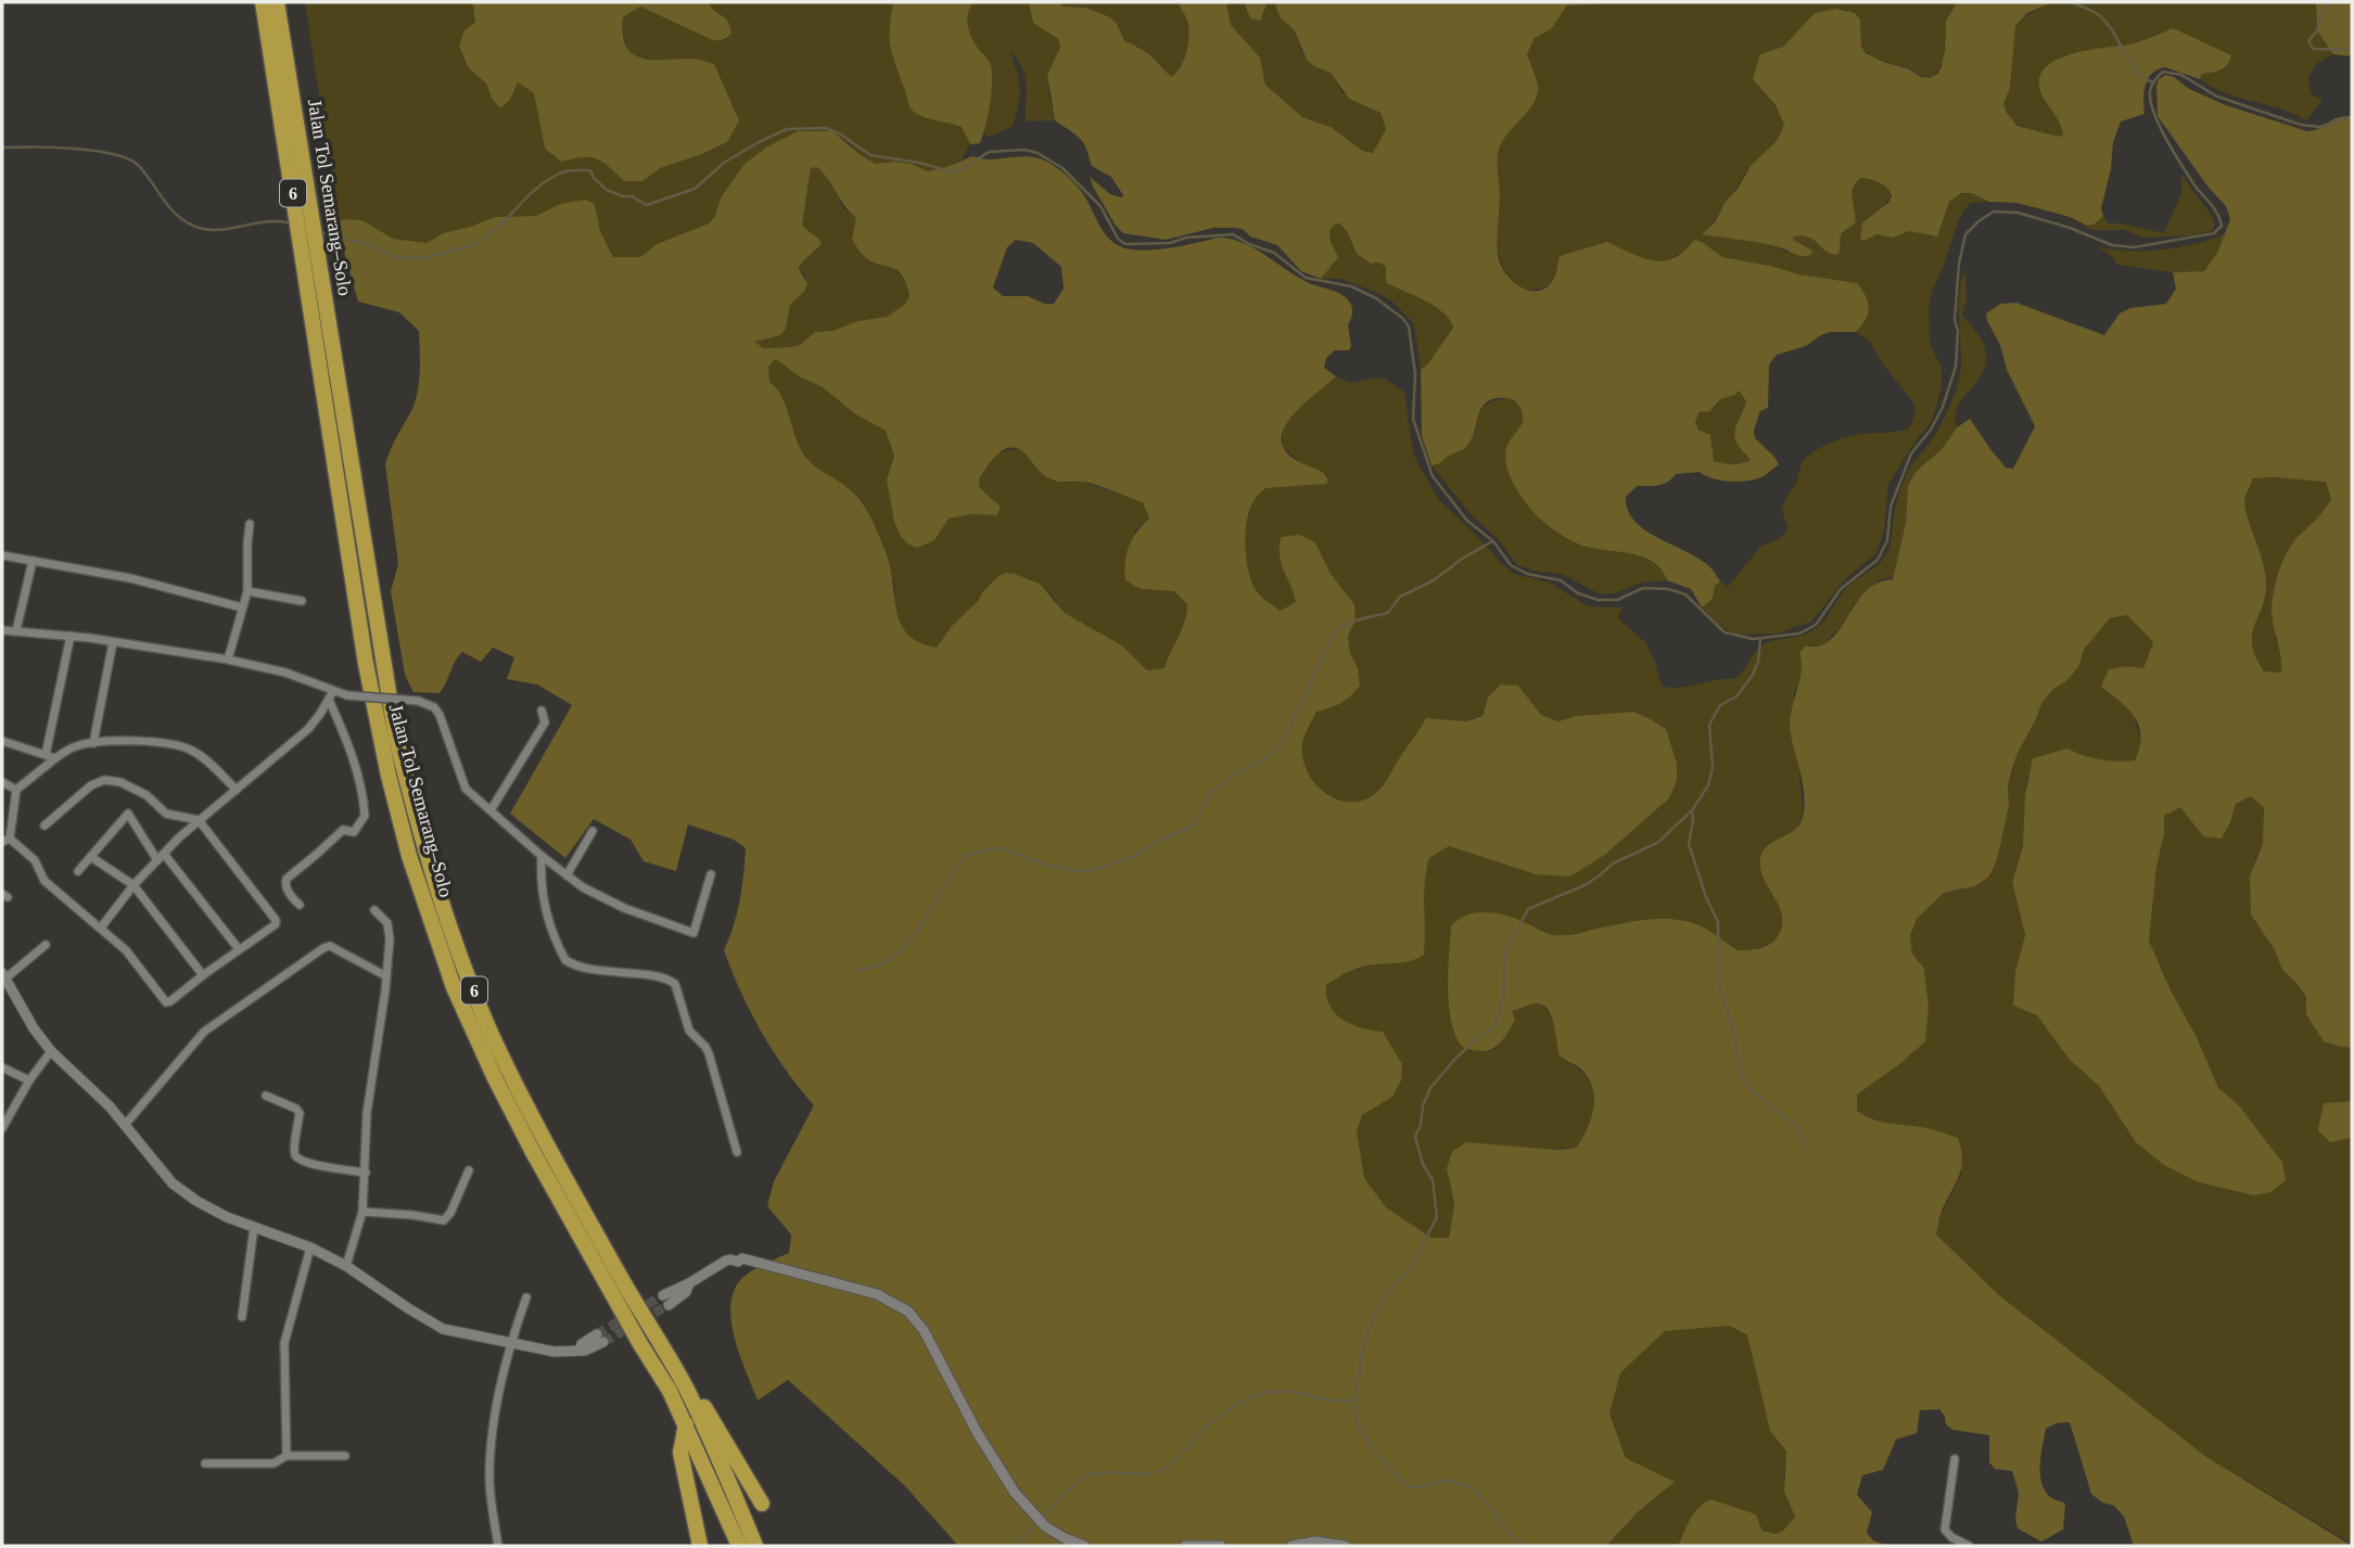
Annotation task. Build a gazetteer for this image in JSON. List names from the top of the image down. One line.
{"streets":{"highway":["6","Jalan Tol Semarang–Solo"]}}
